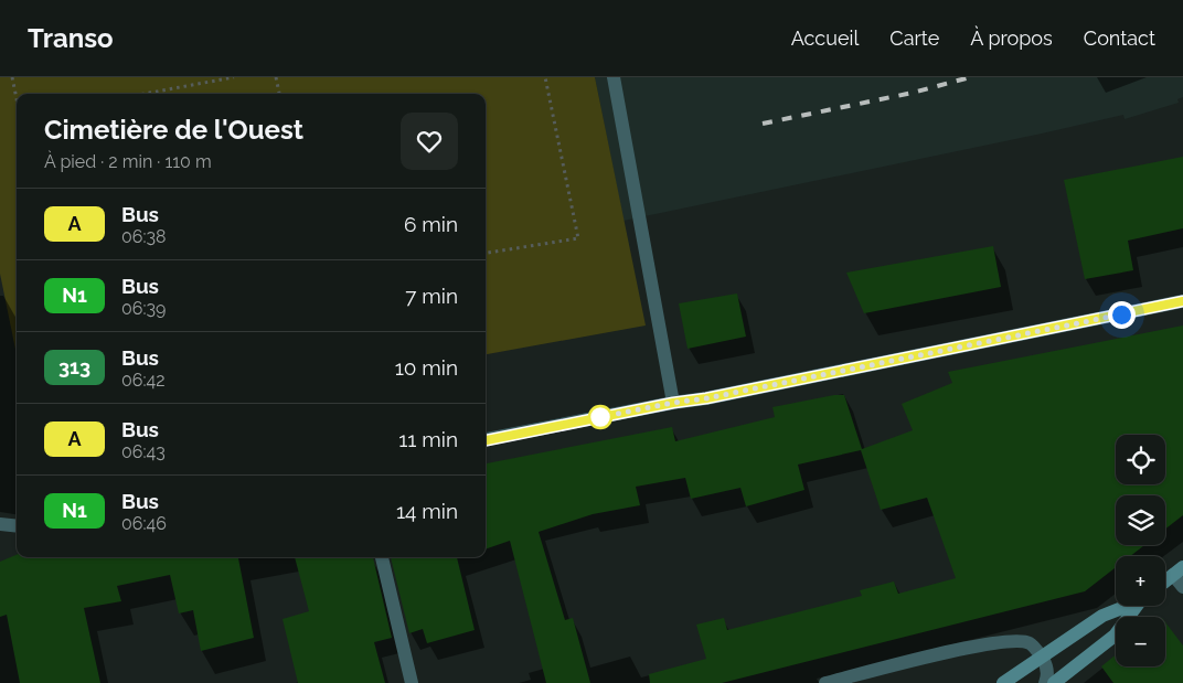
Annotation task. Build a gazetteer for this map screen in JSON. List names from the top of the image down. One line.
{"lines":["bus line A"],"page":{"header":"Transo","nav":["Accueil","Carte","À propos","Contact"],"heading":["Cimetière de l'Ouest","À pied · 2 min · 110 m"],"list":[{"mark":"A","name":"Bus","note":"06:38","value":"6 min"},{"mark":"N1","name":"Bus","note":"06:39","value":"7 min"},{"mark":"313","name":"Bus","note":"06:42","value":"10 min"},{"mark":"A","name":"Bus","note":"06:43","value":"11 min"},{"mark":"N1","name":"Bus","note":"06:46","value":"14 min"}],"map_buttons":["+","−"]}}
